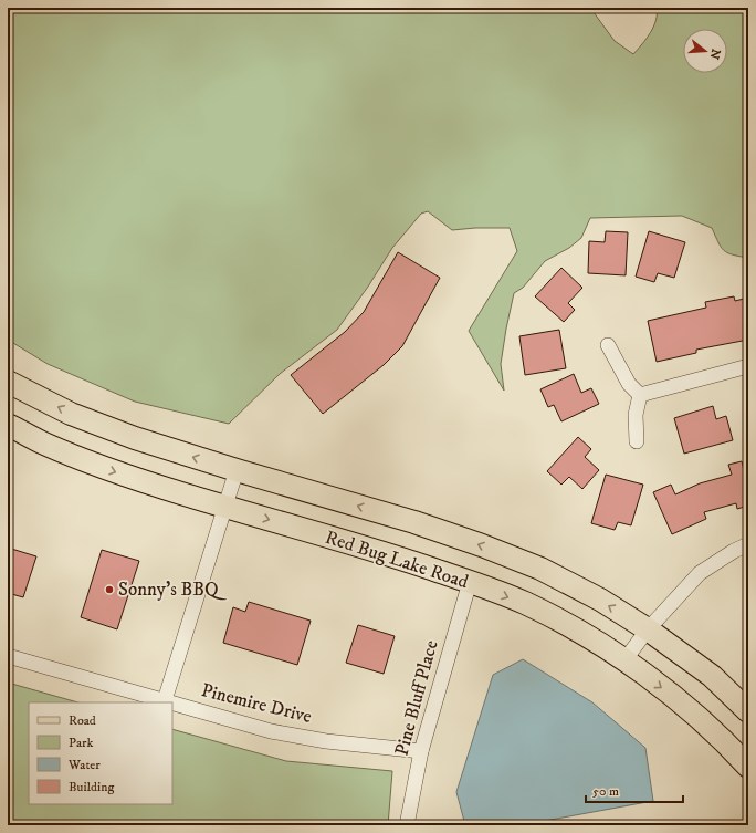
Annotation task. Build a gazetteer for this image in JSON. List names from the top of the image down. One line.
{"streets":{"main road":["Red Bug Lake Road"],"street":["Pine Bluff Place","Pinemire Drive"]},"crossings":[["Red Bug Lake Road","Pine Bluff Place"],["Pine Bluff Place","Pinemire Drive"]],"places":["Sonny's BBQ"],"legend":["Road","Park","Water","Building"],"scale_bar":"50 m","north":"right"}
